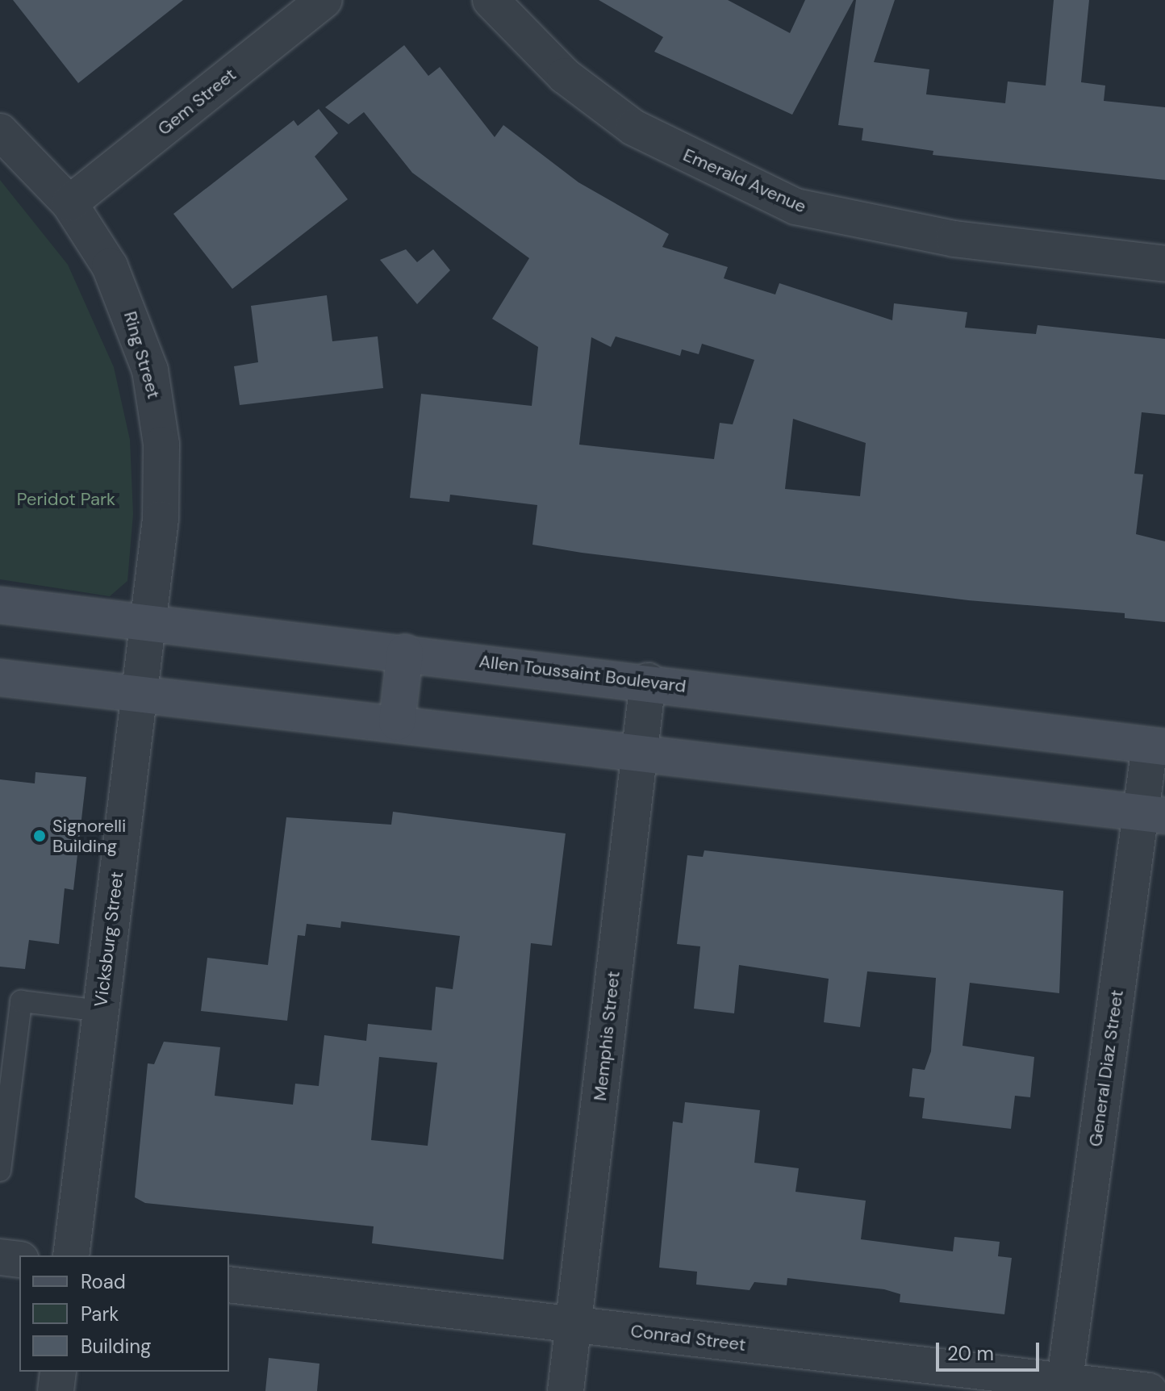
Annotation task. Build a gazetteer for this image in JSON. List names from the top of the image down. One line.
{"streets":{"main road":["Allen Toussaint Boulevard"],"street":["Gem Street","Emerald Avenue","Ring Street","Vicksburg Street","Memphis Street","General Diaz Street","Conrad Street"]},"crossings":[["Gem Street","Ring Street"],["Ring Street","Allen Toussaint Boulevard"],["Ring Street","Vicksburg Street"],["Allen Toussaint Boulevard","Vicksburg Street"],["Allen Toussaint Boulevard","Memphis Street"],["Allen Toussaint Boulevard","General Diaz Street"],["Memphis Street","Conrad Street"],["General Diaz Street","Conrad Street"]],"parks":["Peridot Park"],"places":["Signorelli Building"],"legend":["Road","Park","Building"],"scale_bar":"20 m"}
